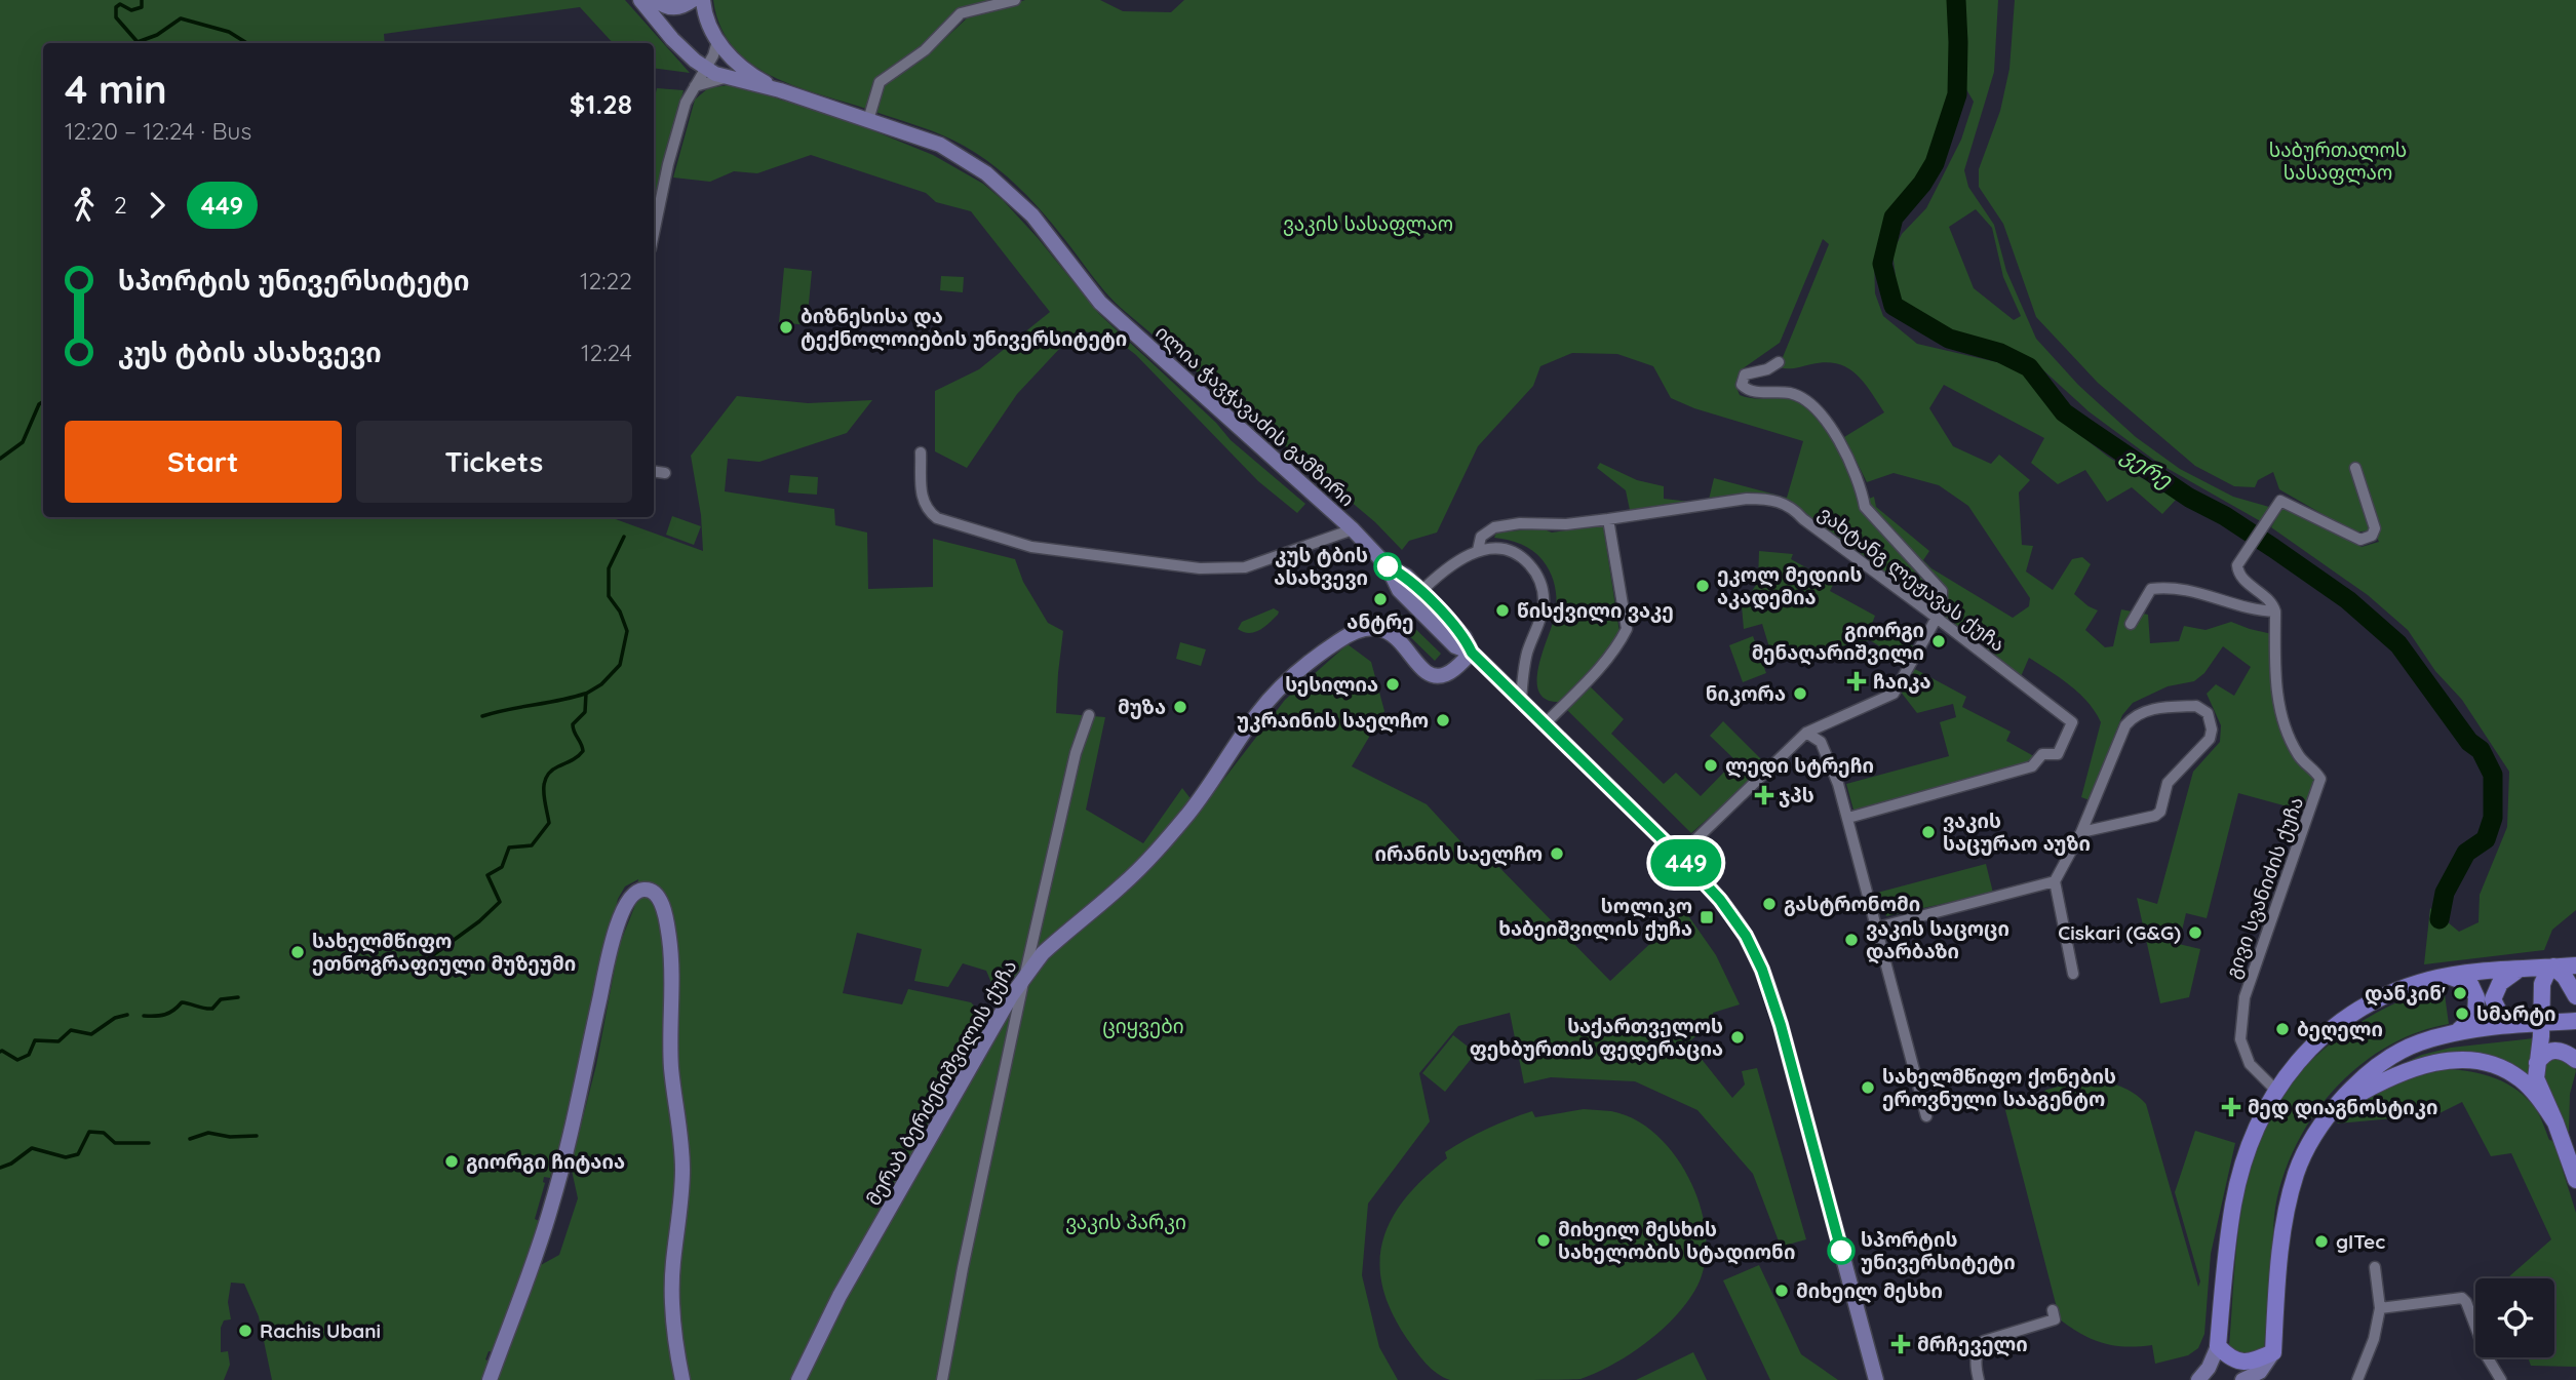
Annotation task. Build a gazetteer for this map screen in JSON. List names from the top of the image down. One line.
{"streets":{"main road":["ილია ჭავჭავაძის გამზირი","მერაბ ბერძენიშვილის ქუჩა"],"street":["ვახტანგ ლეჟავას ქუჩა","გივი სვანიძის ქუჩა"]},"crossings":[["ილია ჭავჭავაძის გამზირი","ვახტანგ ლეჟავას ქუჩა"],["ილია ჭავჭავაძის გამზირი","მერაბ ბერძენიშვილის ქუჩა"]],"water":["ვერე"],"parks":["საბურთალოს სასაფლაო","ვაკის სასაფლაო","ციყვები","ვაკის პარკი"],"places":{"other":["ბიზნესისა და ტექნოლოიების უნივერსიტეტი","კუს ტბის ასახვევი","ეკოლ მედიის აკადემია","ანტრე","წისქვილი ვაკე","გიორგი მენაღარიშვილი","სესილია","ნიკორა","მუზა","უკრაინის საელჩო","ლედი სტრეჩი","ვაკის საცურაო აუზი","ირანის საელჩო","გასტრონომი","Ciskari (G&G)","ვაკის საცოცი დარბაზი","სახელმწიფო ეთნოგრაფიული მუზეუმი","დანკინ'","სმარტი","ბეღელი","საქართველოს ფეხბურთის ფედერაცია","სახელმწიფო ქონების ეროვნული სააგენტო","გიორგი ჩიტაია","მიხეილ მესხის სახელობის სტადიონი","gITec","სპორტის უნივერსიტეტი","მიხეილ მესხი","Rachis Ubani"],"health":["ჩაიკა","ჯპს","მედ დიაგნოსტიკი","მრჩეველი"],"transit":["სოლიკო ხაბეიშვილის ქუჩა"]},"lines":["bus line 449"],"page":{"on_map":"449","heading":["4 min","12:20 – 12:24 · Bus","$1.28"],"legs":["2","449"],"list":[{"name":"სპორტის უნივერსიტეტი","value":"12:22"},{"name":"კუს ტბის ასახვევი","value":"12:24"}],"buttons":["Start","Tickets"]}}
